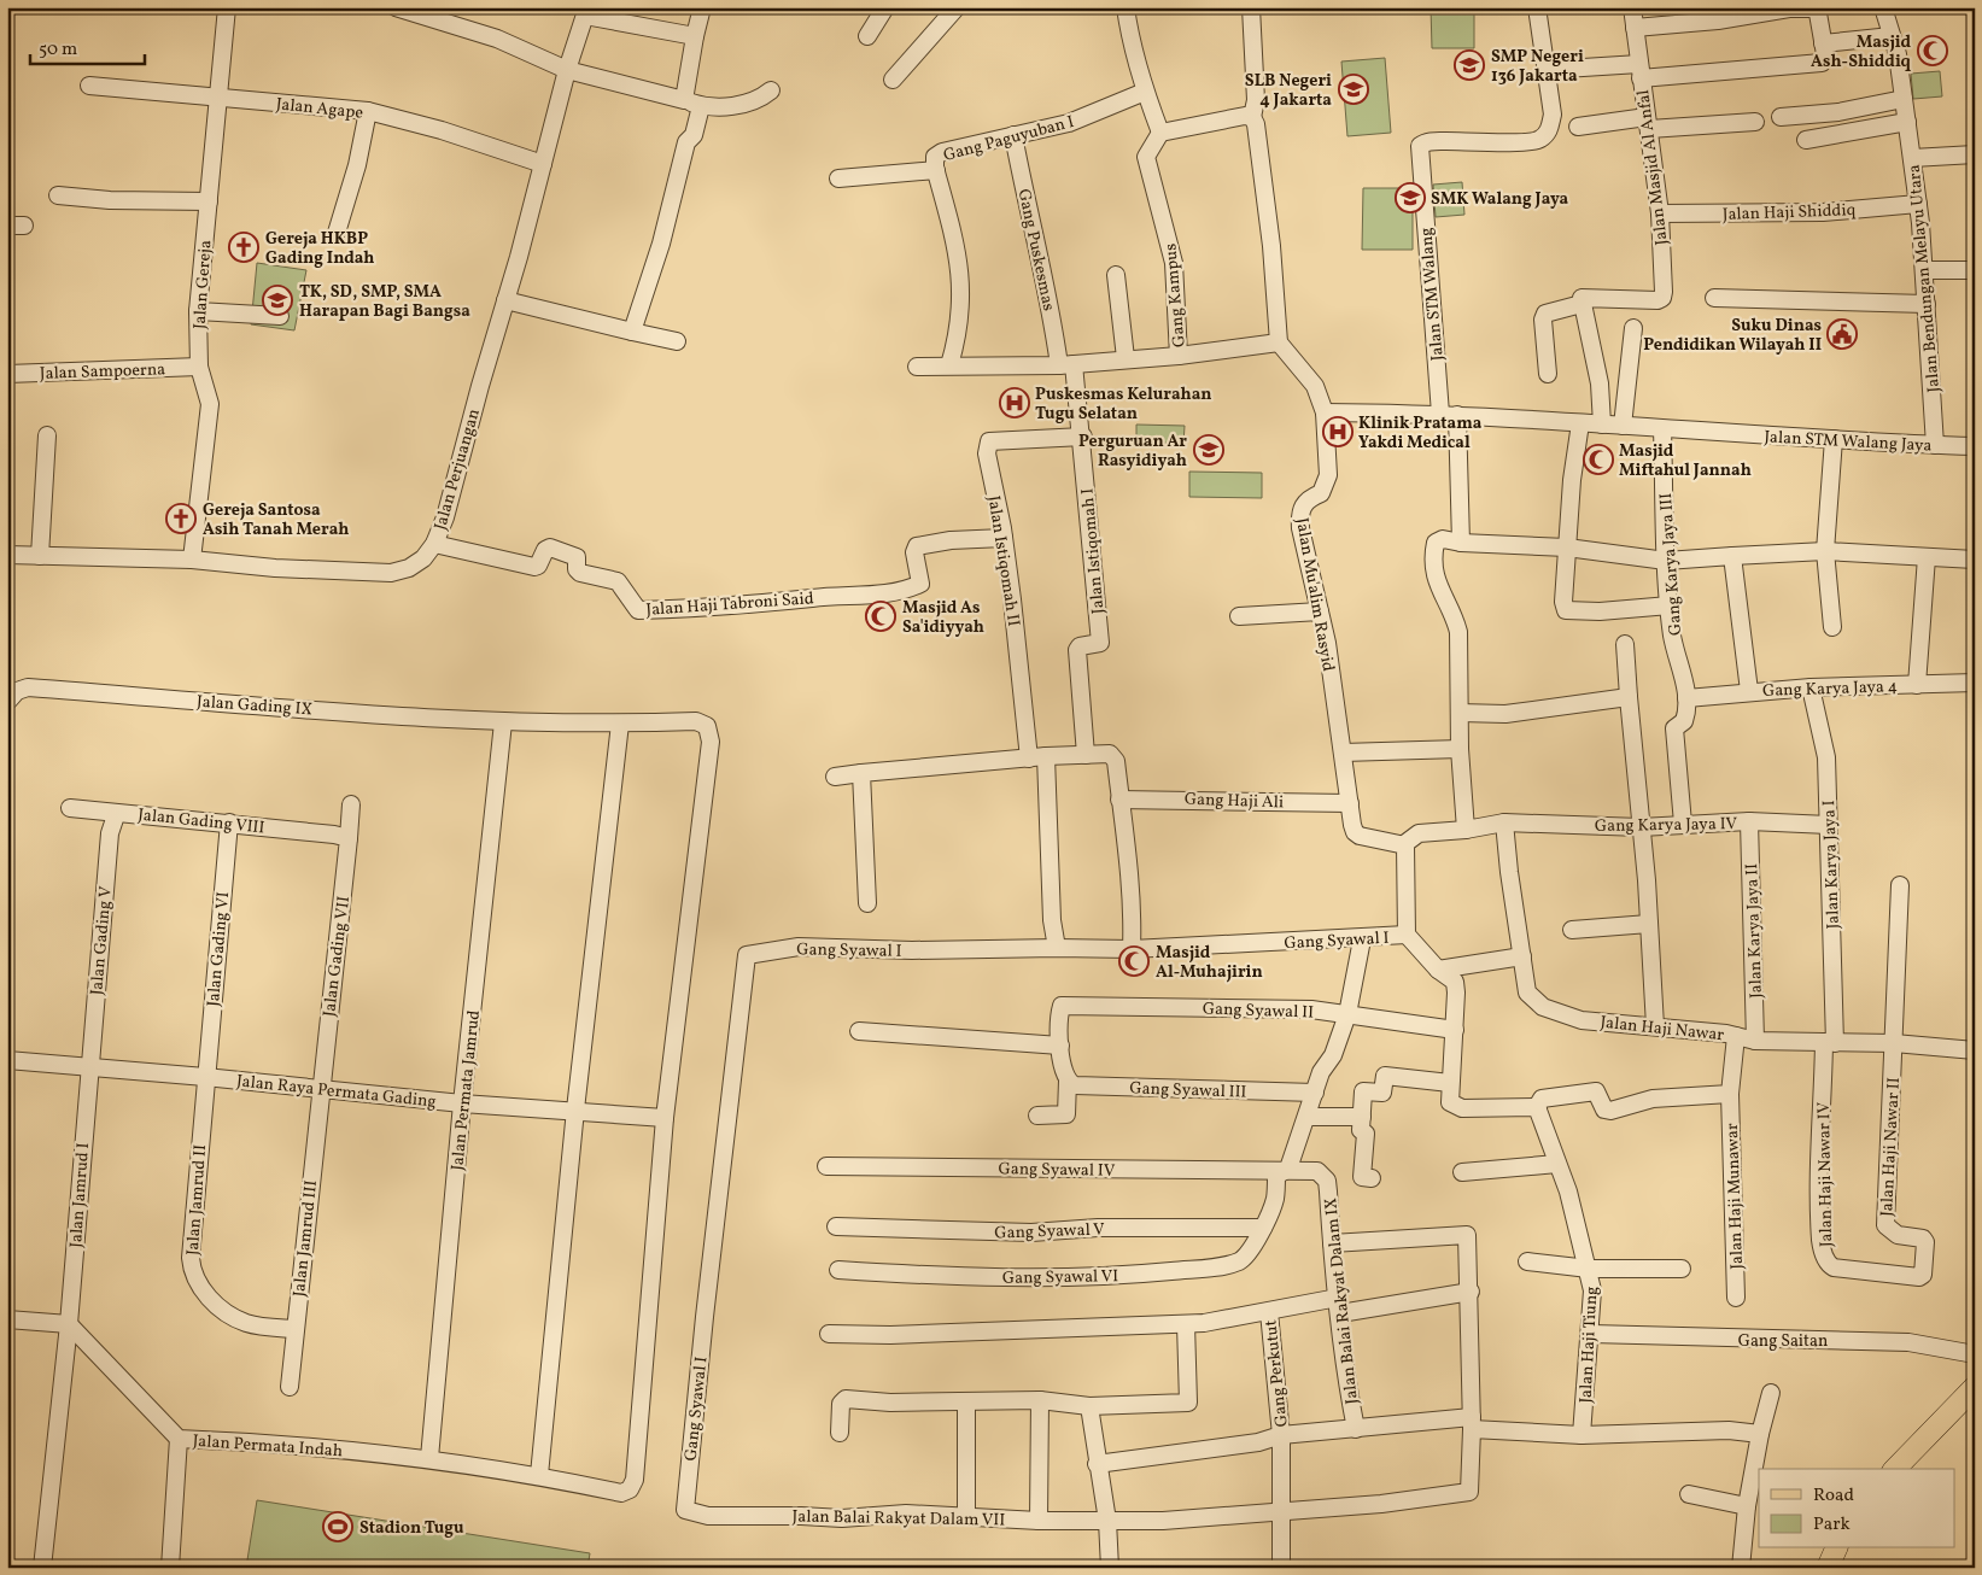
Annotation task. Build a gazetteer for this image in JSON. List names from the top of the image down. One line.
{"streets":{"street":["Jalan Agape","Gang Paguyuban I","Jalan Masjid Al Anfal","Jalan Haji Shiddiq","Gang Puskesmas","Jalan Bendungan Melayu Utara","Jalan Gereja","Jalan STM Walang","Gang Kampus","Jalan Sampoerna","Jalan STM Walang Jaya","Jalan Perjuangan","Jalan Istiqomah I","Jalan Istiqomah II","Gang Karya Jaya III","Jalan Mu'alim Rasyid","Jalan Haji Tabroni Said","Gang Karya Jaya 4","Jalan Gading IX","Gang Haji Ali","Jalan Gading VIII","Gang Karya Jaya IV","Jalan Karya Jaya I","Jalan Karya Jaya II","Gang Syawal I","Jalan Gading V","Jalan Gading VI","Jalan Gading VII","Gang Syawal II","Jalan Haji Nawar","Gang Syawal III","Jalan Raya Permata Gading","Jalan Permata Jamrud","Jalan Haji Nawar II","Gang Syawal IV","Jalan Haji Nawar IV","Jalan Jamrud I","Jalan Haji Munawar","Jalan Jamrud II","Gang Syawal V","Jalan Jamrud III","Gang Syawal VI","Jalan Balai Rakyat Dalam IX","Gang Saitan","Jalan Haji Tiung","Gang Perkutut","Jalan Permata Indah","Jalan Balai Rakyat Dalam VII"]},"crossings":[["Jalan Agape","Jalan Gereja"],["Jalan Agape","Jalan Perjuangan"],["Gang Paguyuban I","Gang Puskesmas"],["Jalan Masjid Al Anfal","Jalan Haji Shiddiq"],["Jalan Haji Shiddiq","Jalan Bendungan Melayu Utara"],["Gang Puskesmas","Jalan Istiqomah I"],["Jalan Bendungan Melayu Utara","Jalan STM Walang Jaya"],["Jalan Gereja","Jalan Sampoerna"],["Jalan Gereja","Jalan Perjuangan"],["Jalan STM Walang","Jalan STM Walang Jaya"],["Jalan STM Walang Jaya","Gang Karya Jaya III"],["Jalan STM Walang Jaya","Jalan Mu'alim Rasyid"],["Jalan Perjuangan","Jalan Haji Tabroni Said"],["Jalan Istiqomah I","Jalan Istiqomah II"],["Jalan Istiqomah II","Jalan Haji Tabroni Said"],["Gang Karya Jaya III","Gang Karya Jaya 4"],["Gang Karya Jaya 4","Jalan Karya Jaya I"],["Jalan Gading IX","Jalan Raya Permata Gading"],["Jalan Gading IX","Jalan Permata Jamrud"],["Jalan Gading VIII","Jalan Gading V"],["Jalan Gading VIII","Jalan Gading VI"],["Jalan Gading VIII","Jalan Gading VII"],["Gang Karya Jaya IV","Jalan Karya Jaya I"],["Gang Karya Jaya IV","Jalan Karya Jaya II"],["Gang Karya Jaya IV","Jalan Haji Nawar"],["Jalan Karya Jaya I","Jalan Haji Nawar"],["Jalan Karya Jaya I","Jalan Haji Nawar IV"],["Jalan Karya Jaya II","Jalan Haji Nawar"],["Gang Syawal I","Jalan Balai Rakyat Dalam VII"],["Jalan Gading V","Jalan Raya Permata Gading"],["Jalan Gading V","Jalan Jamrud I"],["Jalan Gading VI","Jalan Raya Permata Gading"],["Jalan Gading VI","Jalan Jamrud II"],["Jalan Gading VII","Jalan Raya Permata Gading"],["Jalan Gading VII","Jalan Jamrud III"],["Jalan Haji Nawar","Jalan Haji Nawar II"],["Jalan Haji Nawar","Jalan Haji Nawar IV"],["Jalan Haji Nawar","Jalan Haji Munawar"],["Jalan Raya Permata Gading","Jalan Permata Jamrud"],["Jalan Raya Permata Gading","Jalan Jamrud I"],["Jalan Raya Permata Gading","Jalan Jamrud II"],["Jalan Raya Permata Gading","Jalan Jamrud III"],["Jalan Permata Jamrud","Jalan Permata Indah"],["Jalan Haji Nawar II","Jalan Haji Nawar IV"],["Gang Syawal IV","Gang Syawal VI"],["Gang Syawal IV","Jalan Balai Rakyat Dalam IX"],["Jalan Jamrud I","Jalan Permata Indah"],["Jalan Jamrud II","Jalan Jamrud III"],["Gang Syawal V","Gang Syawal VI"],["Gang Syawal VI","Jalan Balai Rakyat Dalam IX"],["Gang Saitan","Jalan Haji Tiung"],["Gang Perkutut","Jalan Balai Rakyat Dalam VII"]],"places":{"mosque":["Masjid Ash-Shiddiq","Masjid Miftahul Jannah","Masjid As Sa'idiyyah","Masjid Al-Muhajirin"],"school or university":["SMP Negeri 136 Jakarta","SLB Negeri 4 Jakarta","SMK Walang Jaya","TK, SD, SMP, SMA Harapan Bagi Bangsa","Perguruan Ar Rasyidiyah"],"church":["Gereja HKBP Gading Indah","Gereja Santosa Asih Tanah Merah"],"public building":["Suku Dinas Pendidikan Wilayah II"],"hospital":["Puskesmas Kelurahan Tugu Selatan","Klinik Pratama Yakdi Medical"],"sports":["Stadion Tugu"]},"legend":["Road","Park"],"scale_bar":"50 m"}
